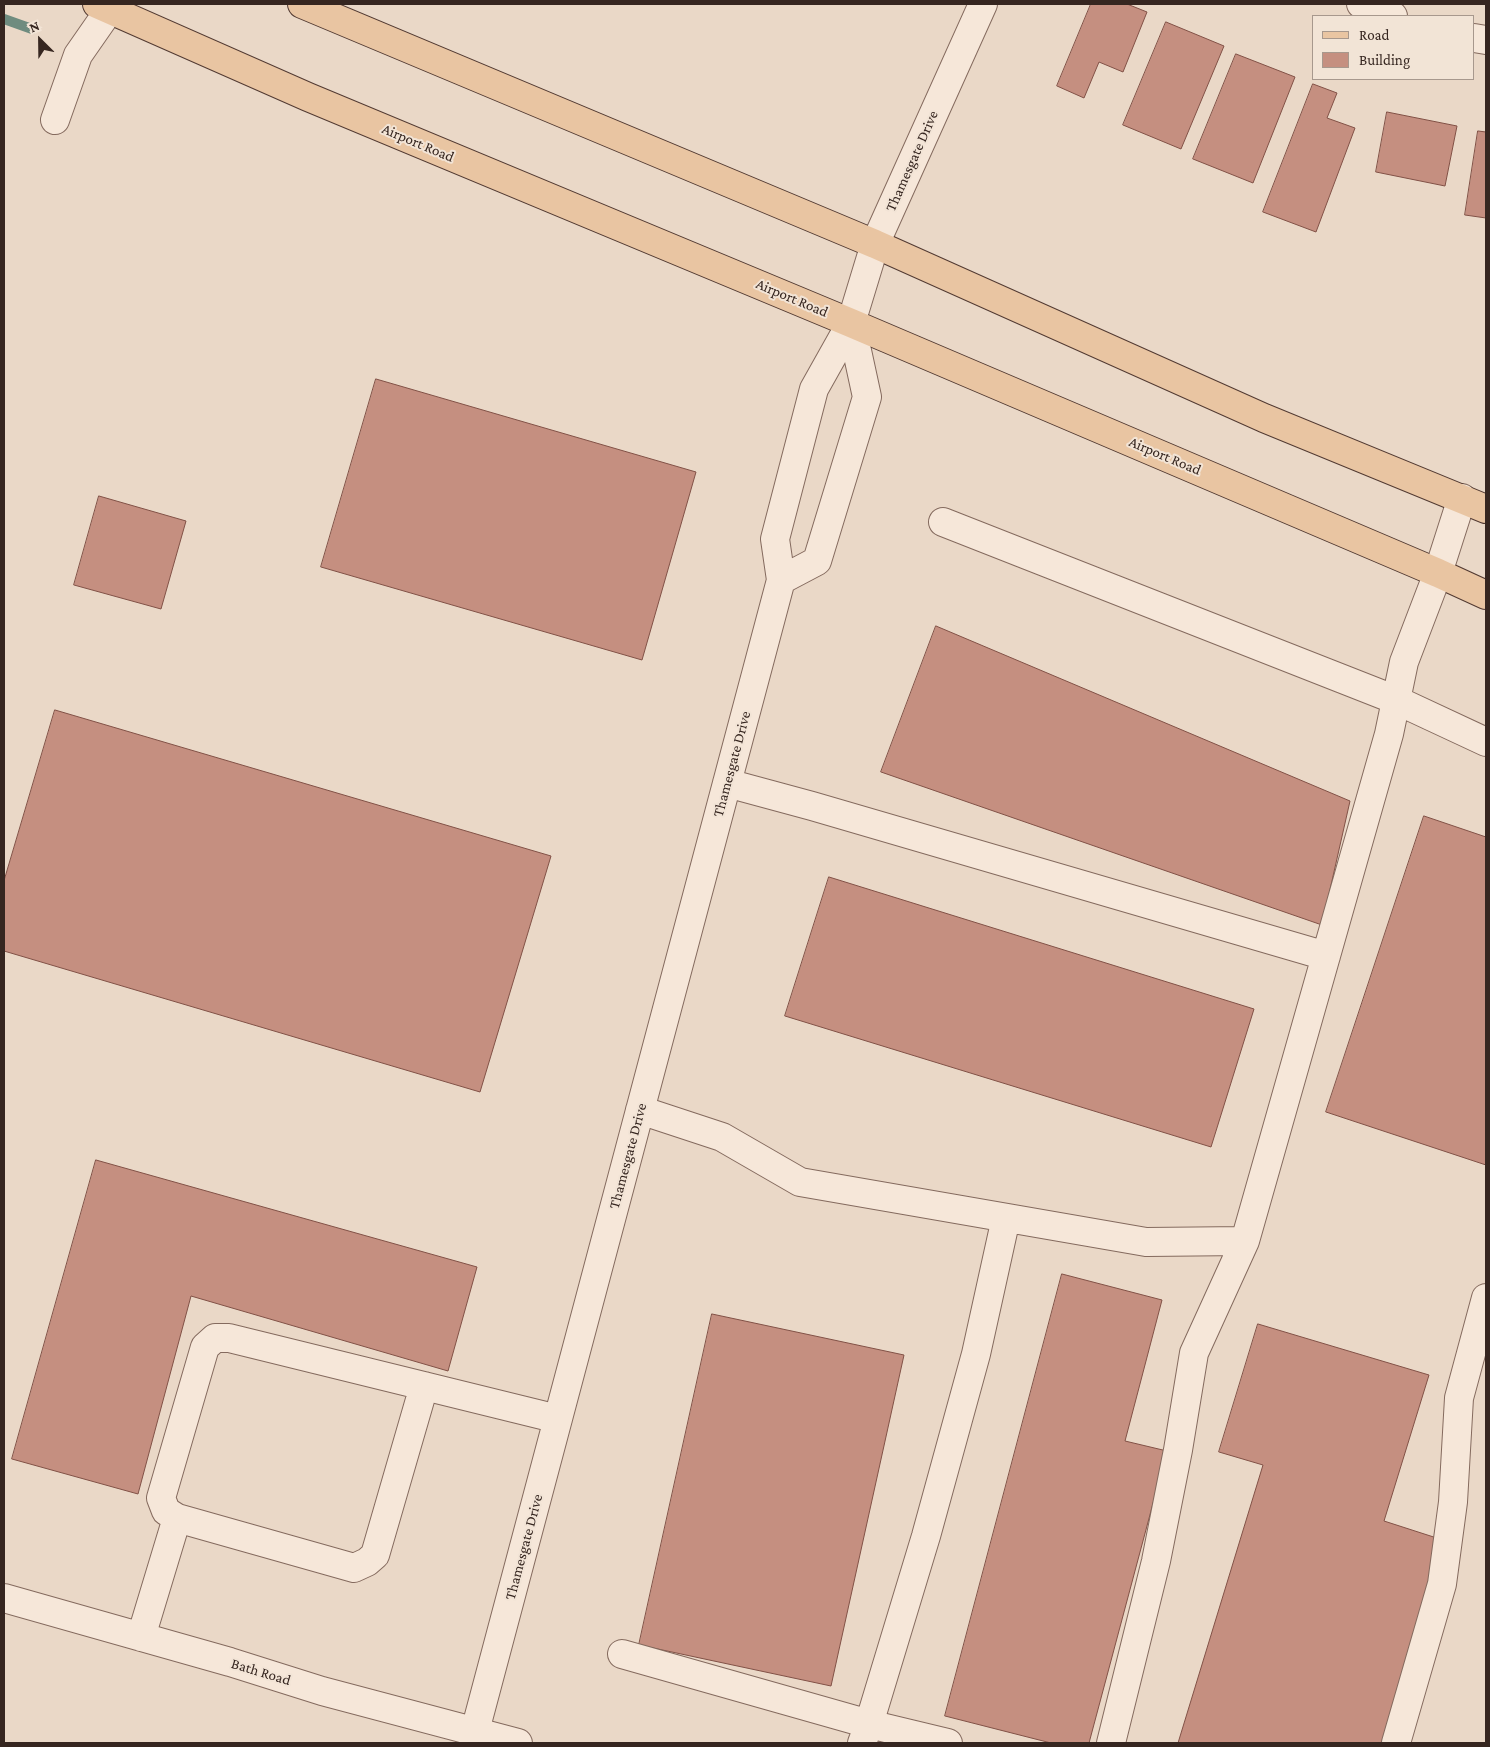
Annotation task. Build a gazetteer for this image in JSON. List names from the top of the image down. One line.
{"streets":{"main road":["Airport Road"],"street":["Thamesgate Drive","Bath Road"]},"crossings":[["Airport Road","Thamesgate Drive"],["Thamesgate Drive","Bath Road"]],"legend":["Road","Building"],"north":"top left"}
